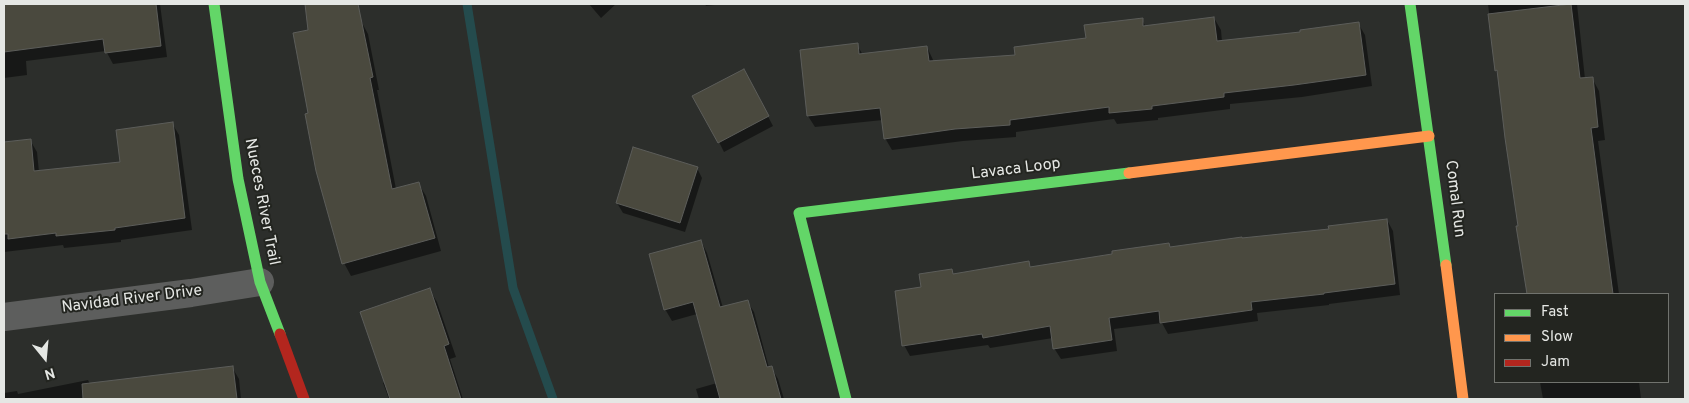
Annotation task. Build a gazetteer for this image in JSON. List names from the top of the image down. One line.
{"streets":{"street":["Lavaca Loop","Comal Run","Nueces River Trail","Navidad River Drive"]},"crossings":[["Lavaca Loop","Comal Run"],["Nueces River Trail","Navidad River Drive"]],"legend":["Fast","Slow","Jam"],"north":"bottom"}
